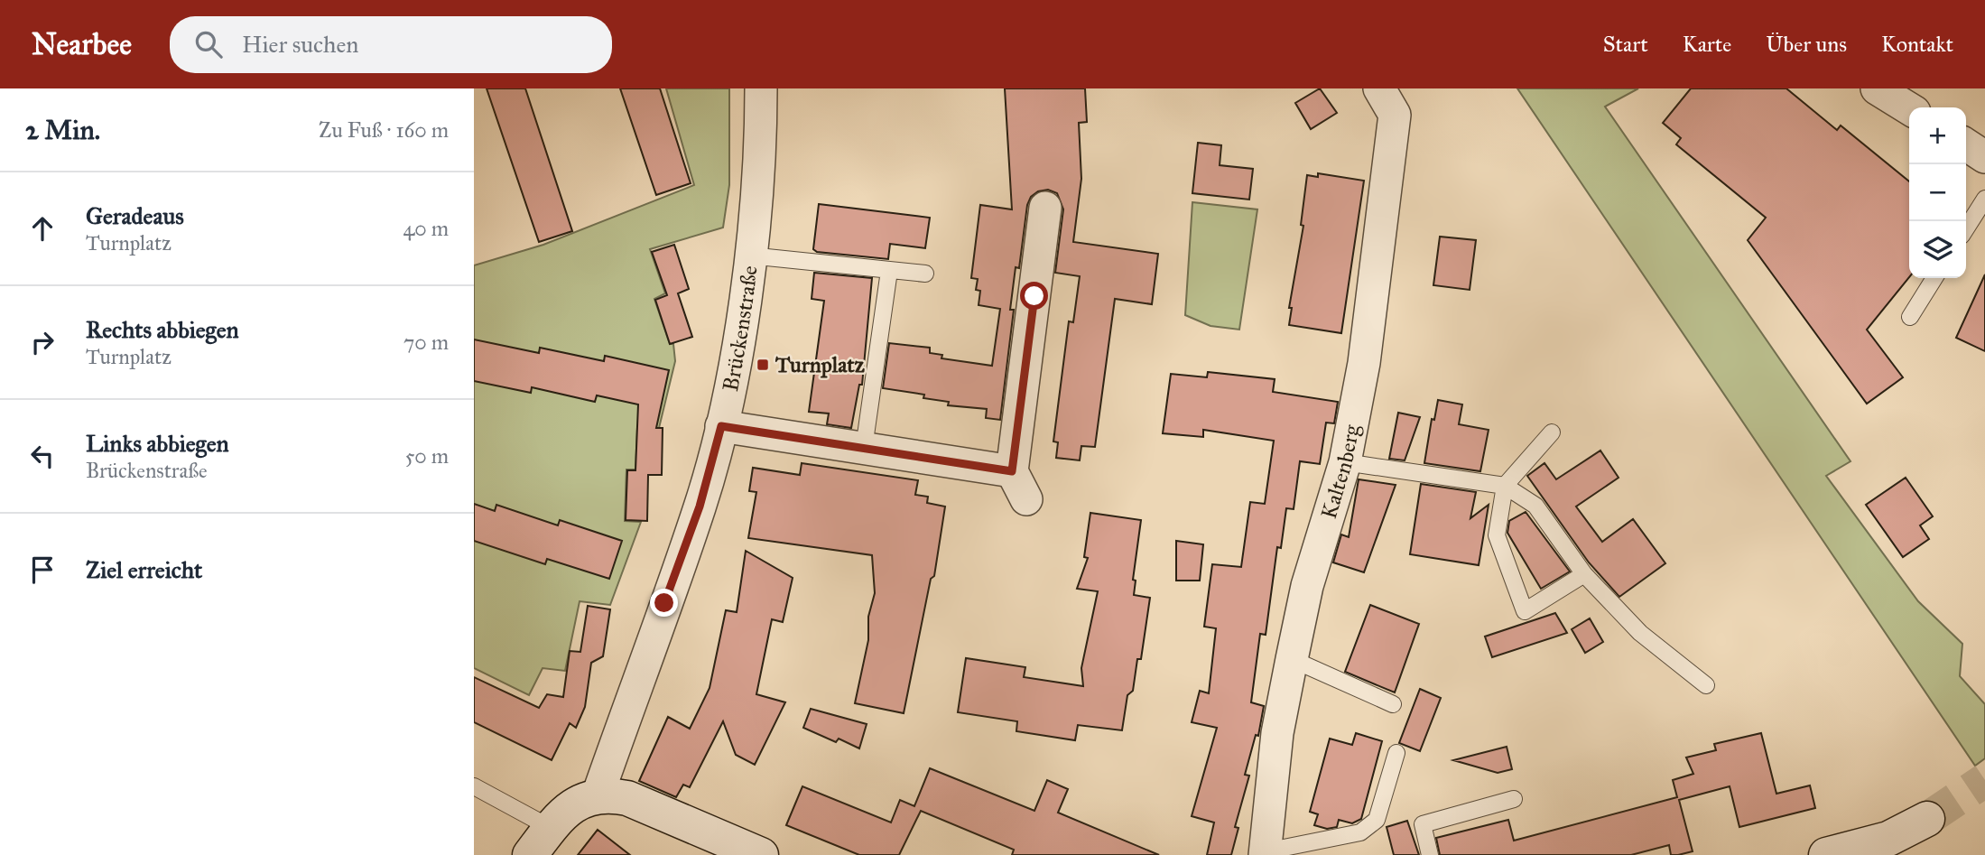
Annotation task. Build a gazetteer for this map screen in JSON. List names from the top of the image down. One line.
{"streets":{"street":["Brückenstraße","Kaltenberg"]},"places":{"transit":["Turnplatz"]},"page":{"header":"Nearbee","search":"Hier suchen","nav":["Start","Karte","Über uns","Kontakt"],"heading":["2 Min.","Zu Fuß · 160 m"],"map_buttons":["+","−"],"list":[["Geradeaus","Turnplatz","40 m"],["Rechts abbiegen","Turnplatz","70 m"],["Links abbiegen","Brückenstraße","50 m"],"Ziel erreicht"]}}
